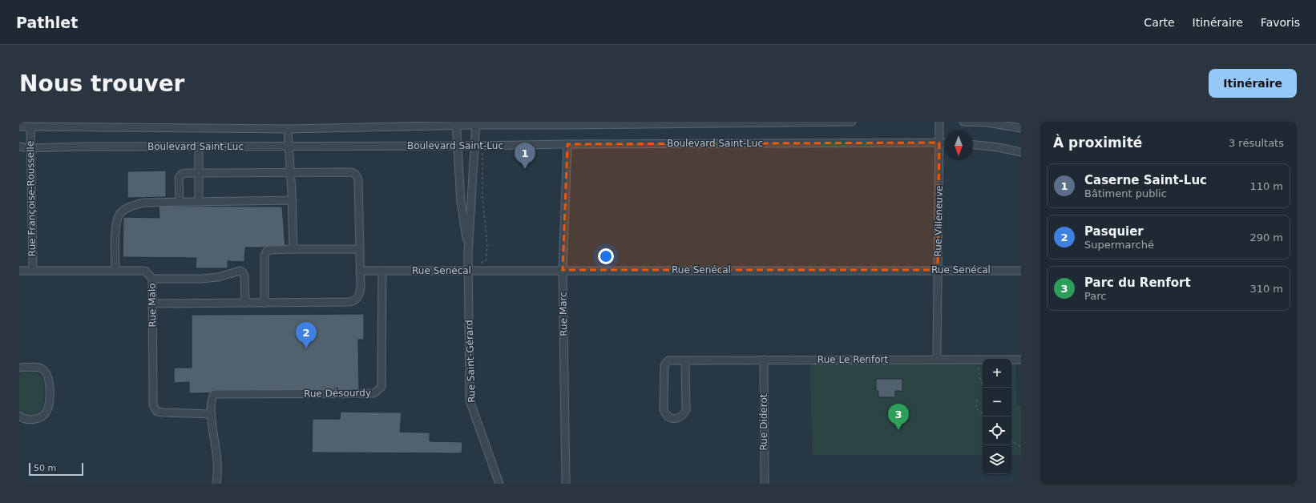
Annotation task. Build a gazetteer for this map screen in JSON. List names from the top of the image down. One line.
{"streets":{"street":["Boulevard Saint-Luc","Rue Françoise-Rousselle","Rue Villeneuve","Rue Senécal","Rue Malo","Rue Marc","Rue Le Renfort","Rue Saint-Gérard","Rue Désourdy","Rue Diderot"]},"crossings":[["Boulevard Saint-Luc","Rue Françoise-Rousselle"],["Boulevard Saint-Luc","Rue Villeneuve"],["Boulevard Saint-Luc","Rue Marc"],["Boulevard Saint-Luc","Rue Saint-Gérard"],["Rue Françoise-Rousselle","Rue Malo"],["Rue Villeneuve","Rue Senécal"],["Rue Villeneuve","Rue Le Renfort"],["Rue Senécal","Rue Marc"],["Rue Senécal","Rue Saint-Gérard"],["Rue Senécal","Rue Désourdy"],["Rue Malo","Rue Désourdy"],["Rue Le Renfort","Rue Diderot"]],"scale_bar":"50 m","north":"bottom","page":{"header":"Pathlet","nav":["Carte","Itinéraire","Favoris"],"buttons":"Itinéraire","title":"Nous trouver","heading":["À proximité","3 résultats"],"pins":["1","2","3"],"list":[{"mark":"1","name":"Caserne Saint-Luc","note":"Bâtiment public","value":"110 m"},{"mark":"2","name":"Pasquier","note":"Supermarché","value":"290 m"},{"mark":"3","name":"Parc du Renfort","note":"Parc","value":"310 m"}],"map_buttons":["+","−"],"scale":"50 m"}}
